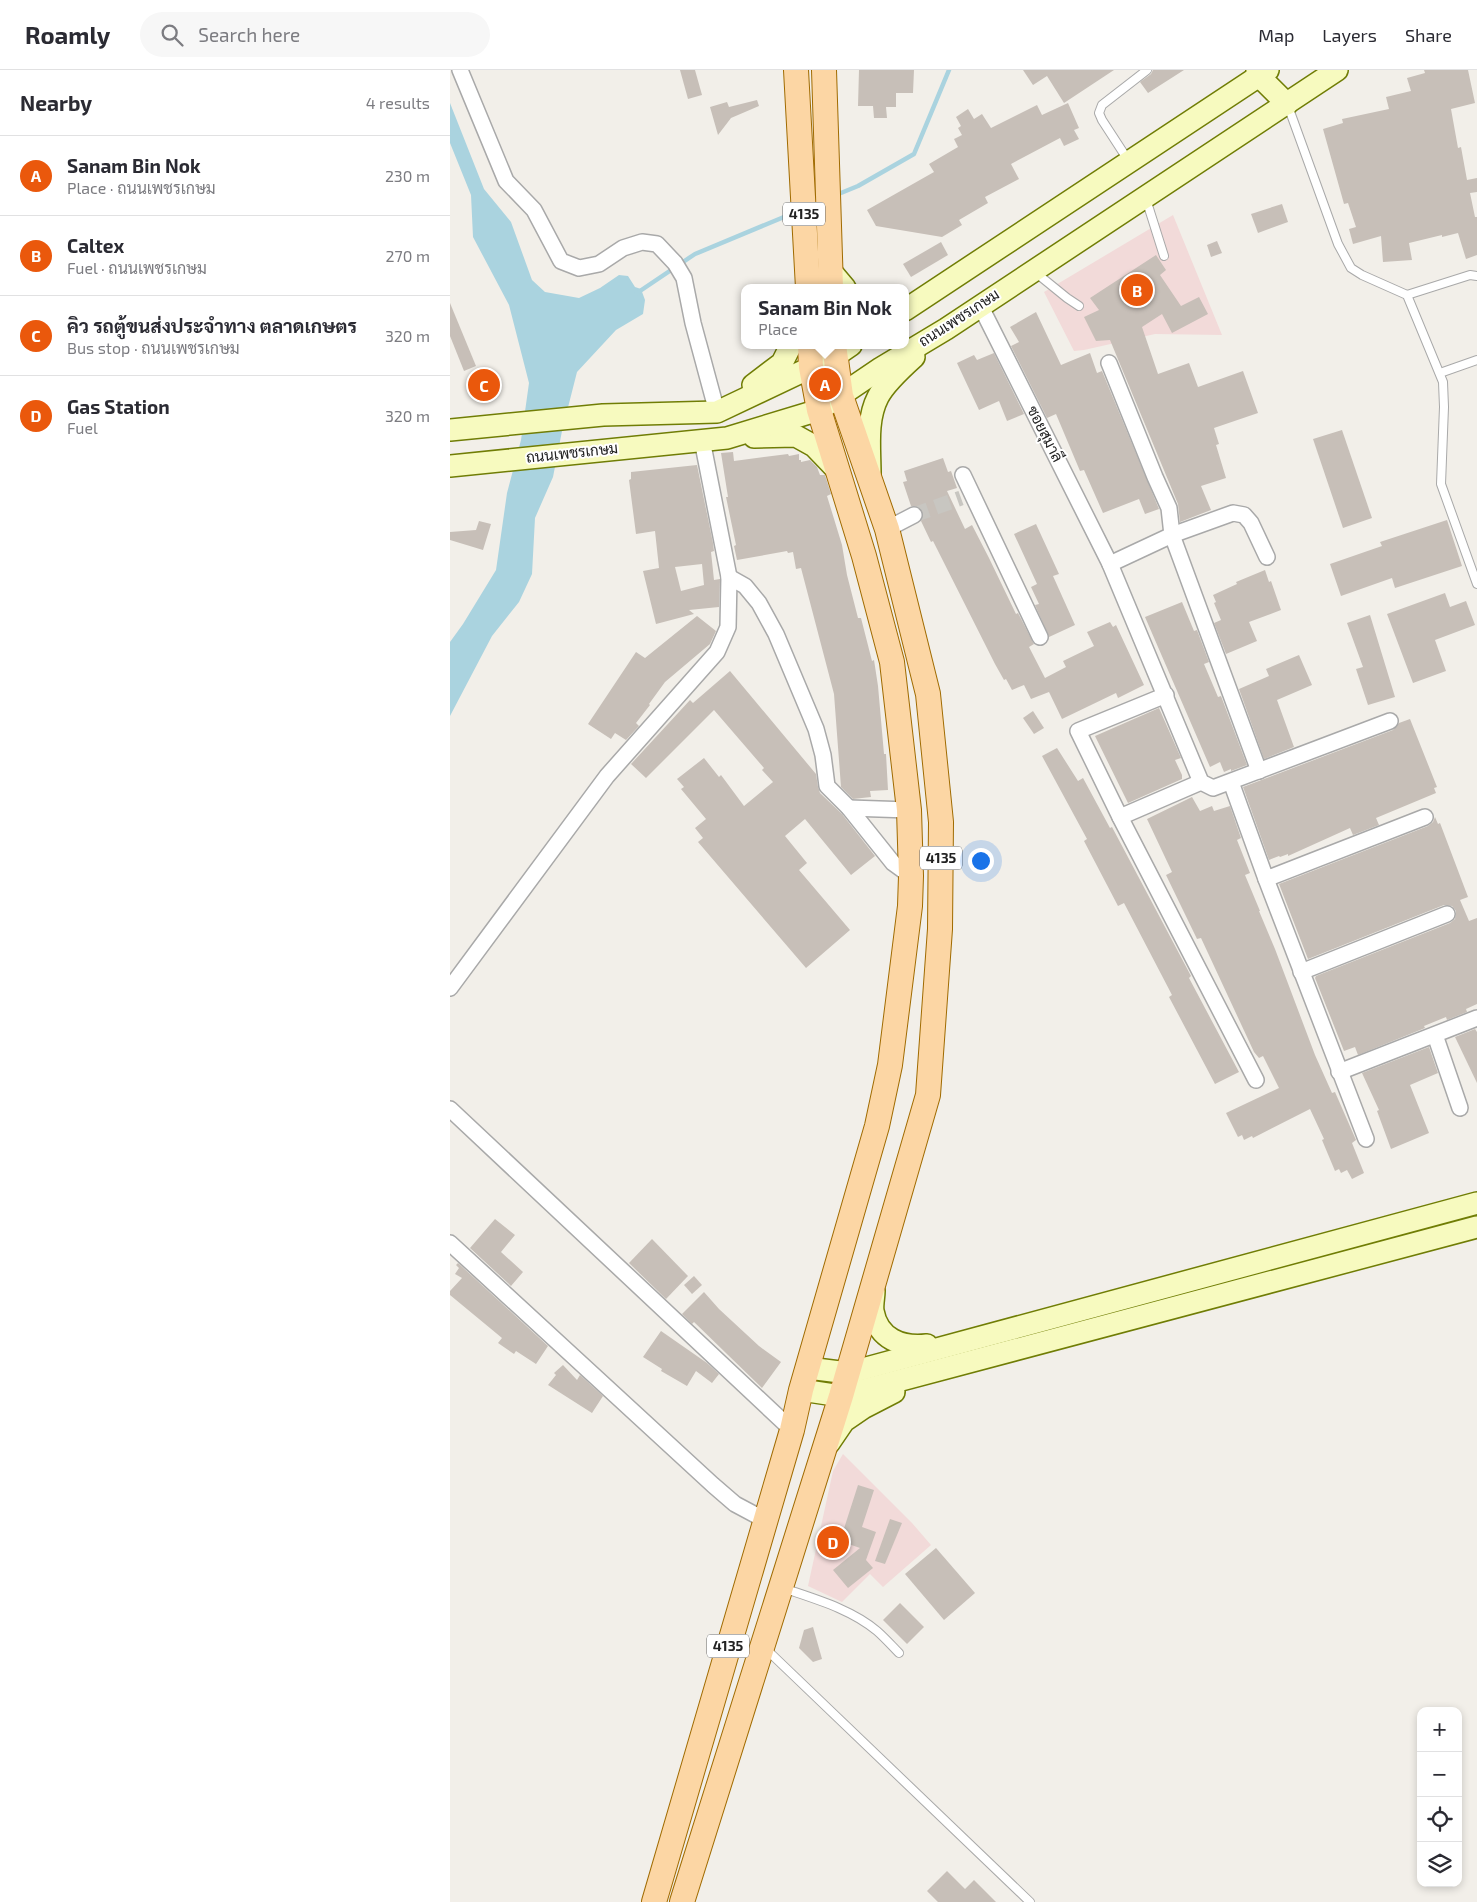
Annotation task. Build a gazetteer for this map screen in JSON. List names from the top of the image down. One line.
{"streets":{"main road":["4135","ถนนเพชรเกษม"],"street":["ซอยสุมาลี"]},"crossings":[["4135","ถนนเพชรเกษม"],["ถนนเพชรเกษม","ซอยสุมาลี"]],"page":{"header":"Roamly","search":"Search here","nav":["Map","Layers","Share"],"heading":["Nearby","4 results"],"list":[{"mark":"A","name":"Sanam Bin Nok","note":"Place · ถนนเพชรเกษม","value":"230 m"},{"mark":"B","name":"Caltex","note":"Fuel · ถนนเพชรเกษม","value":"270 m"},{"mark":"C","name":"คิว รถตู้ขนส่งประจำทาง ตลาดเกษตร","note":"Bus stop · ถนนเพชรเกษม","value":"320 m"},{"mark":"D","name":"Gas Station","note":"Fuel","value":"320 m"}],"pins":["B","A","C","D"],"popup":["Sanam Bin Nok","Place"],"map_buttons":["+","−"]}}
